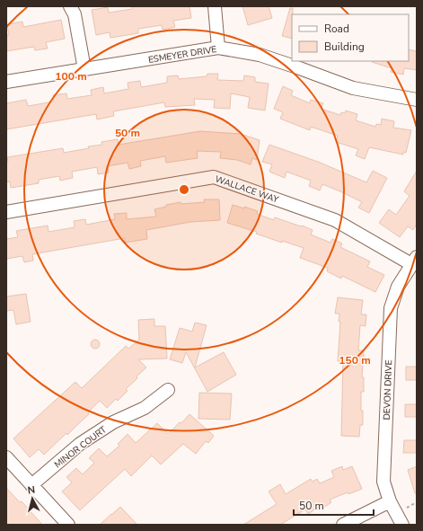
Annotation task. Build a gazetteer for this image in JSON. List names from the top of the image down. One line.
{"streets":{"street":["ESMEYER DRIVE","WALLACE WAY","DEVON DRIVE","MINOR COURT"]},"crossings":[["WALLACE WAY","DEVON DRIVE"]],"legend":["Road","Building"],"scale_bar":"50 m","north":"top","rings":["100 m","50 m","150 m"]}
